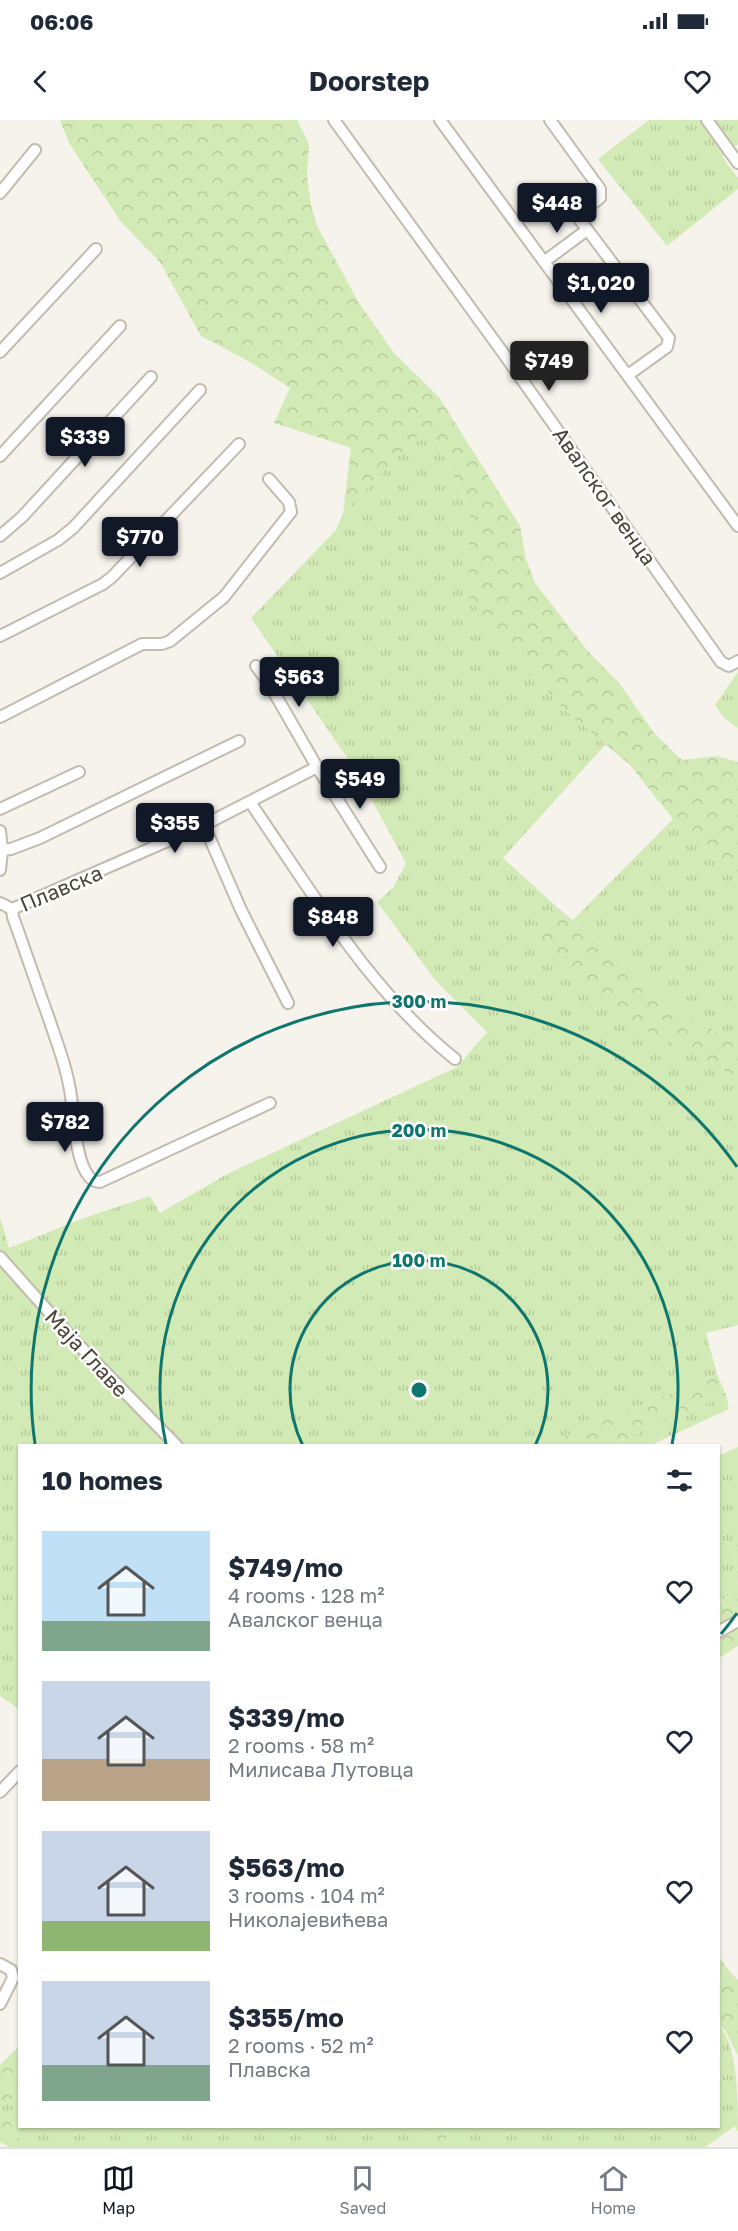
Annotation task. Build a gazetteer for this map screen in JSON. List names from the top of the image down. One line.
{"streets":{"street":["Авалског венца","Плавска","Маја Главе"]},"page":{"status":"06:06","header":"Doorstep","price":["$448","$1,020","$749","$339","$770","$563","$549","$355","$848","$782"],"heading":"10 homes","list":[{"name":"$749/mo","note":"4 rooms · 128 m² · Авалског венца"},{"name":"$339/mo","note":"2 rooms · 58 m² · Милисава Лутовца"},{"name":"$563/mo","note":"3 rooms · 104 m² · Николајевићева"},{"name":"$355/mo","note":"2 rooms · 52 m² · Плавска"}],"tabs":["Map","Saved","Home"]},"rings":["300 m","200 m","100 m"]}
